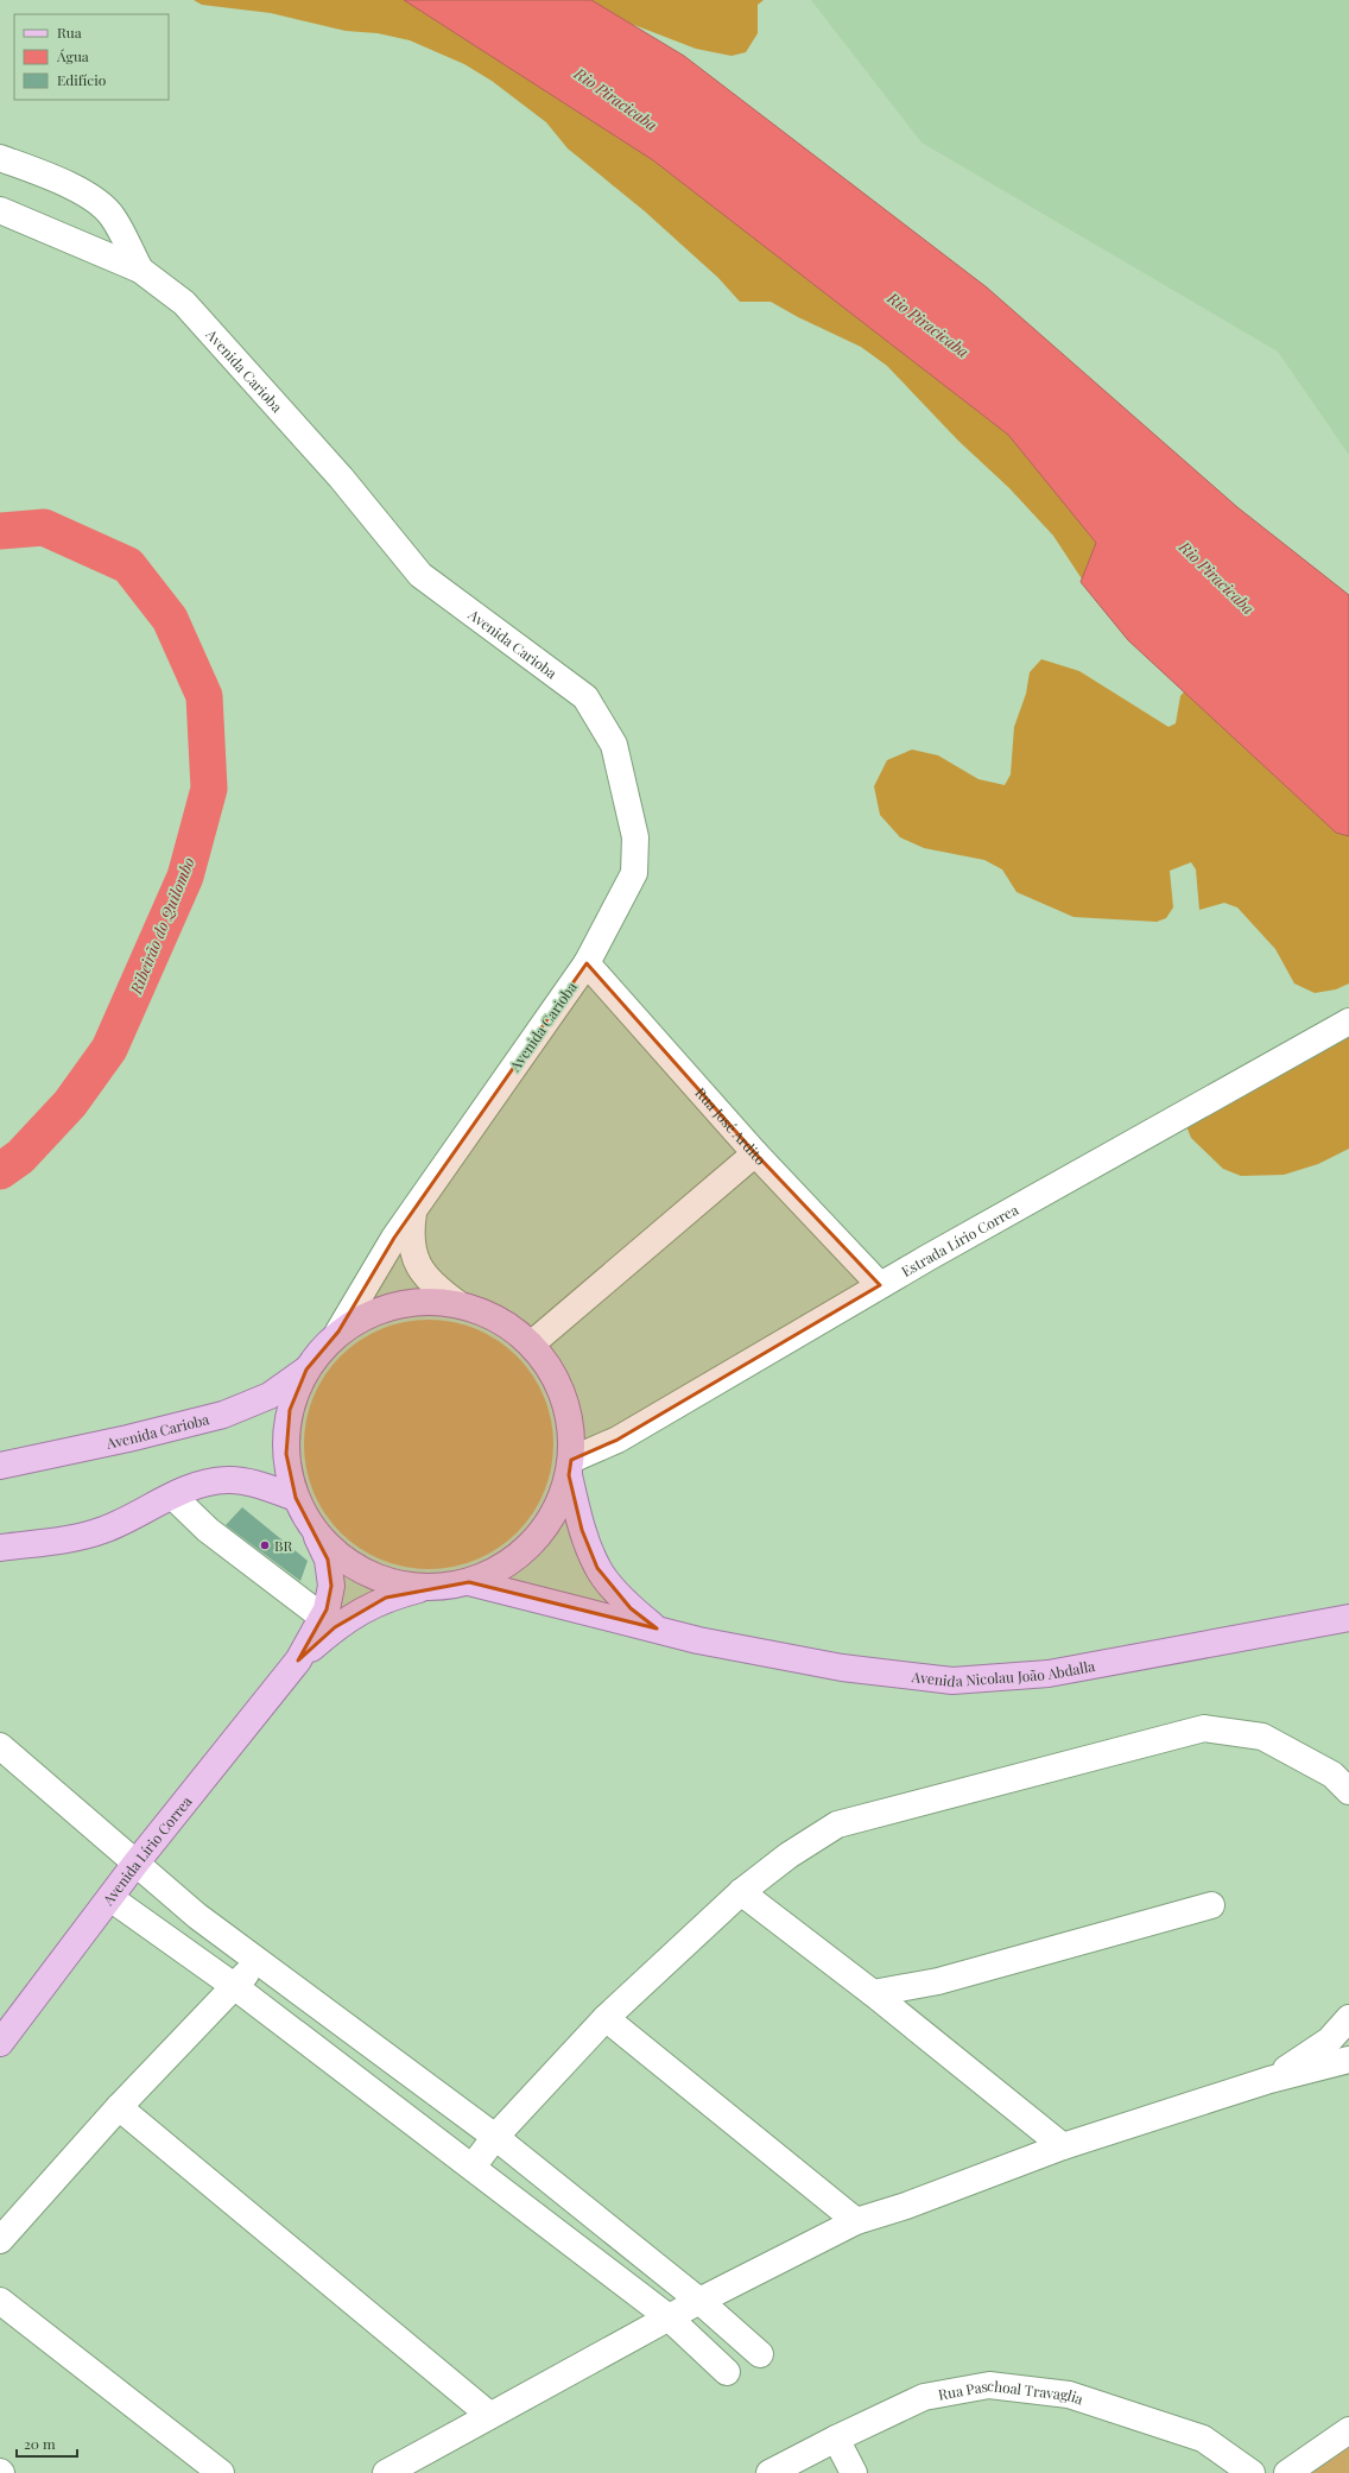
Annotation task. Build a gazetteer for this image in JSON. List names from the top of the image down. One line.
{"streets":{"main road":["Avenida Carioba","Avenida Nicolau João Abdalla","Avenida Lírio Correa"],"street":["Rua José Ardito","Estrada Lírio Correa","Rua Paschoal Travaglia"]},"crossings":[["Avenida Carioba","Rua José Ardito"],["Rua José Ardito","Estrada Lírio Correa"],["Estrada Lírio Correa","Avenida Nicolau João Abdalla"]],"water":["Rio Piracicaba","Ribeirão do Quilombo"],"places":["BR"],"legend":["Rua","Água","Edifício"],"scale_bar":"20 m"}
